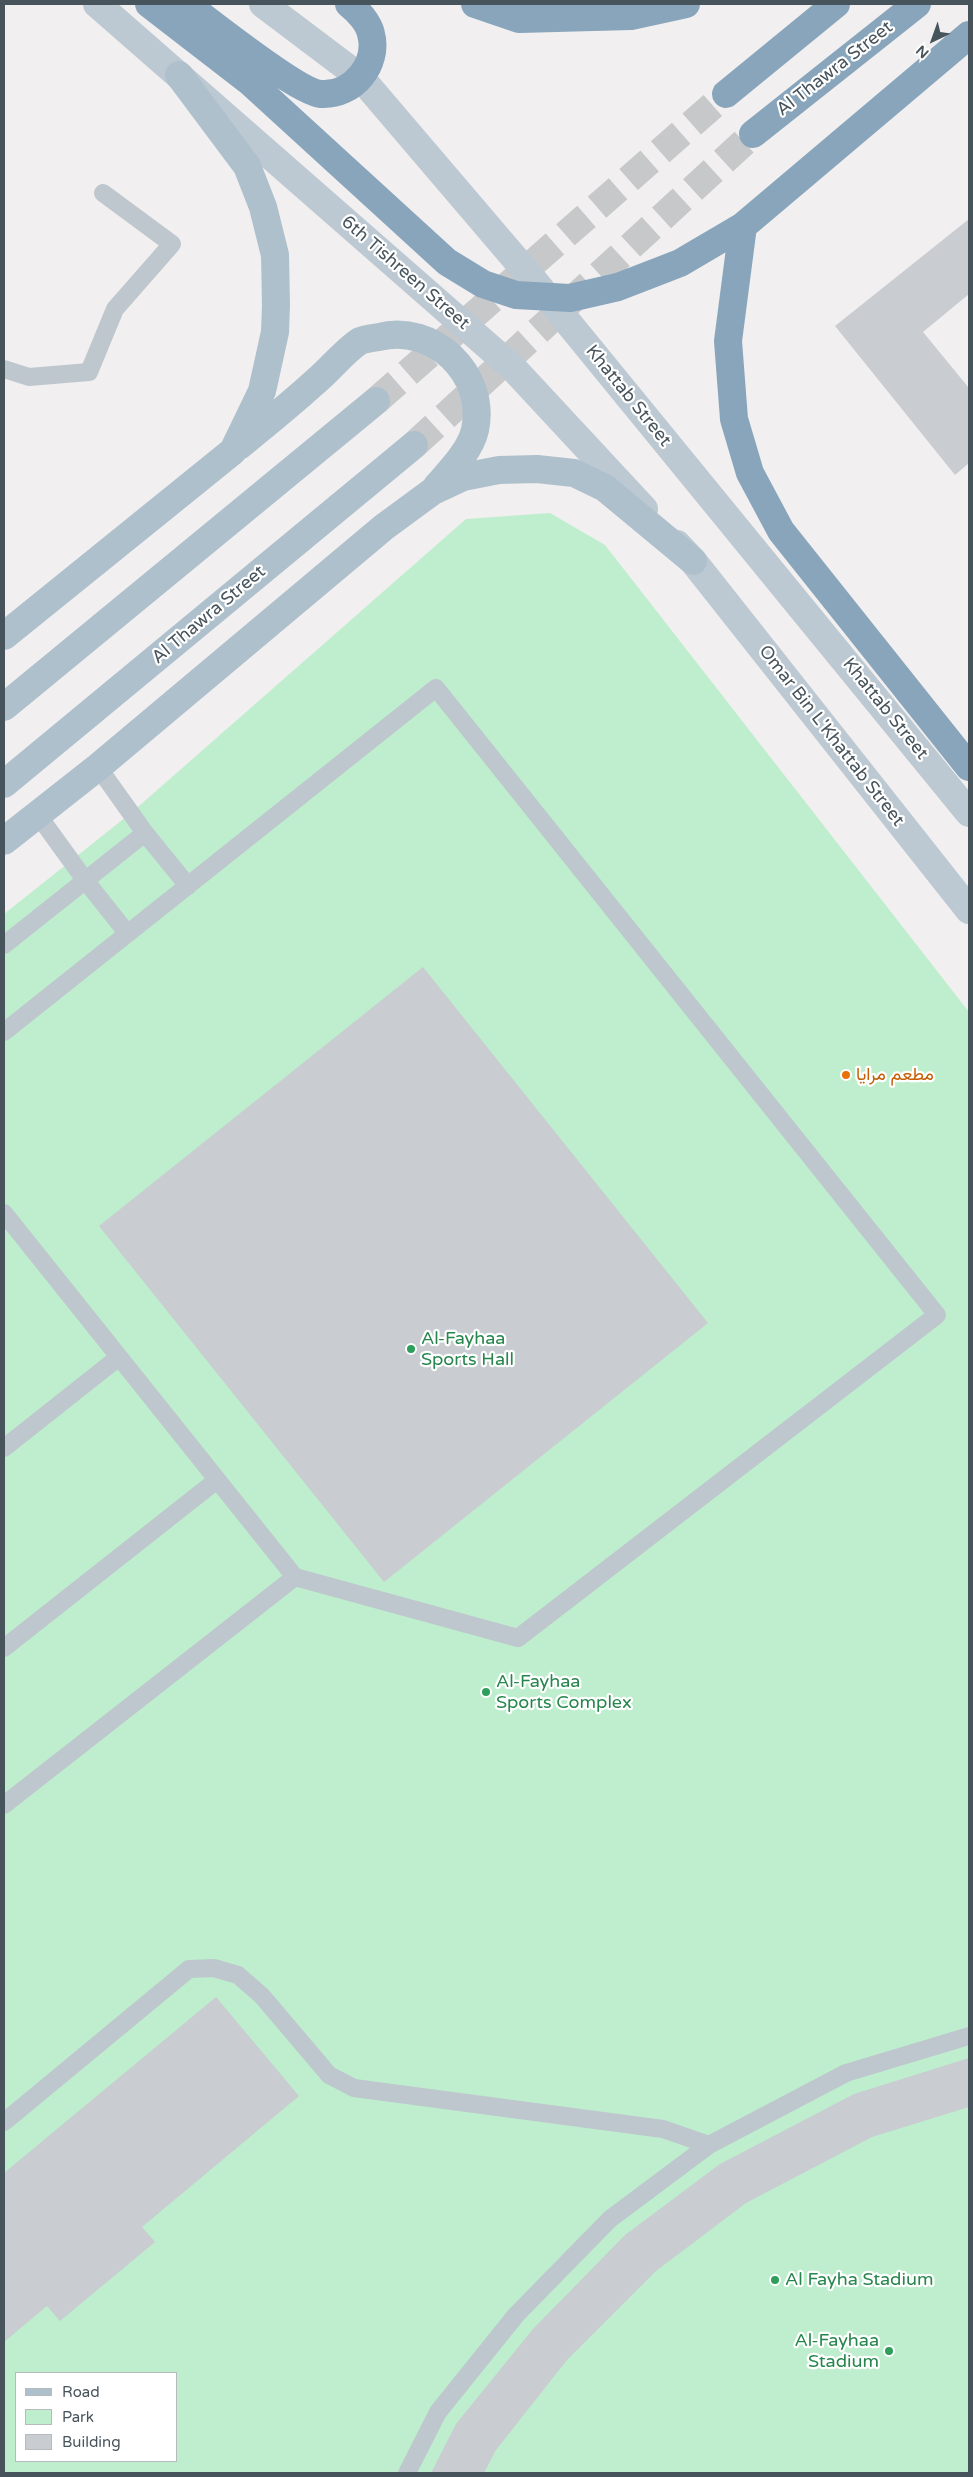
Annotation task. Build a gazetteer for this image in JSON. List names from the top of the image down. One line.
{"streets":{"highway":["Al Thawra Street"],"main road":["6th Tishreen Street","Khattab Street","Omar Bin L'Khattab Street"]},"crossings":[["6th Tishreen Street","Omar Bin L'Khattab Street"]],"places":["مطعم مرايا","Al-Fayhaa Sports Hall","Al-Fayhaa Sports Complex","Al Fayha Stadium","Al-Fayhaa Stadium"],"legend":["Road","Park","Building"],"north":"bottom left"}
